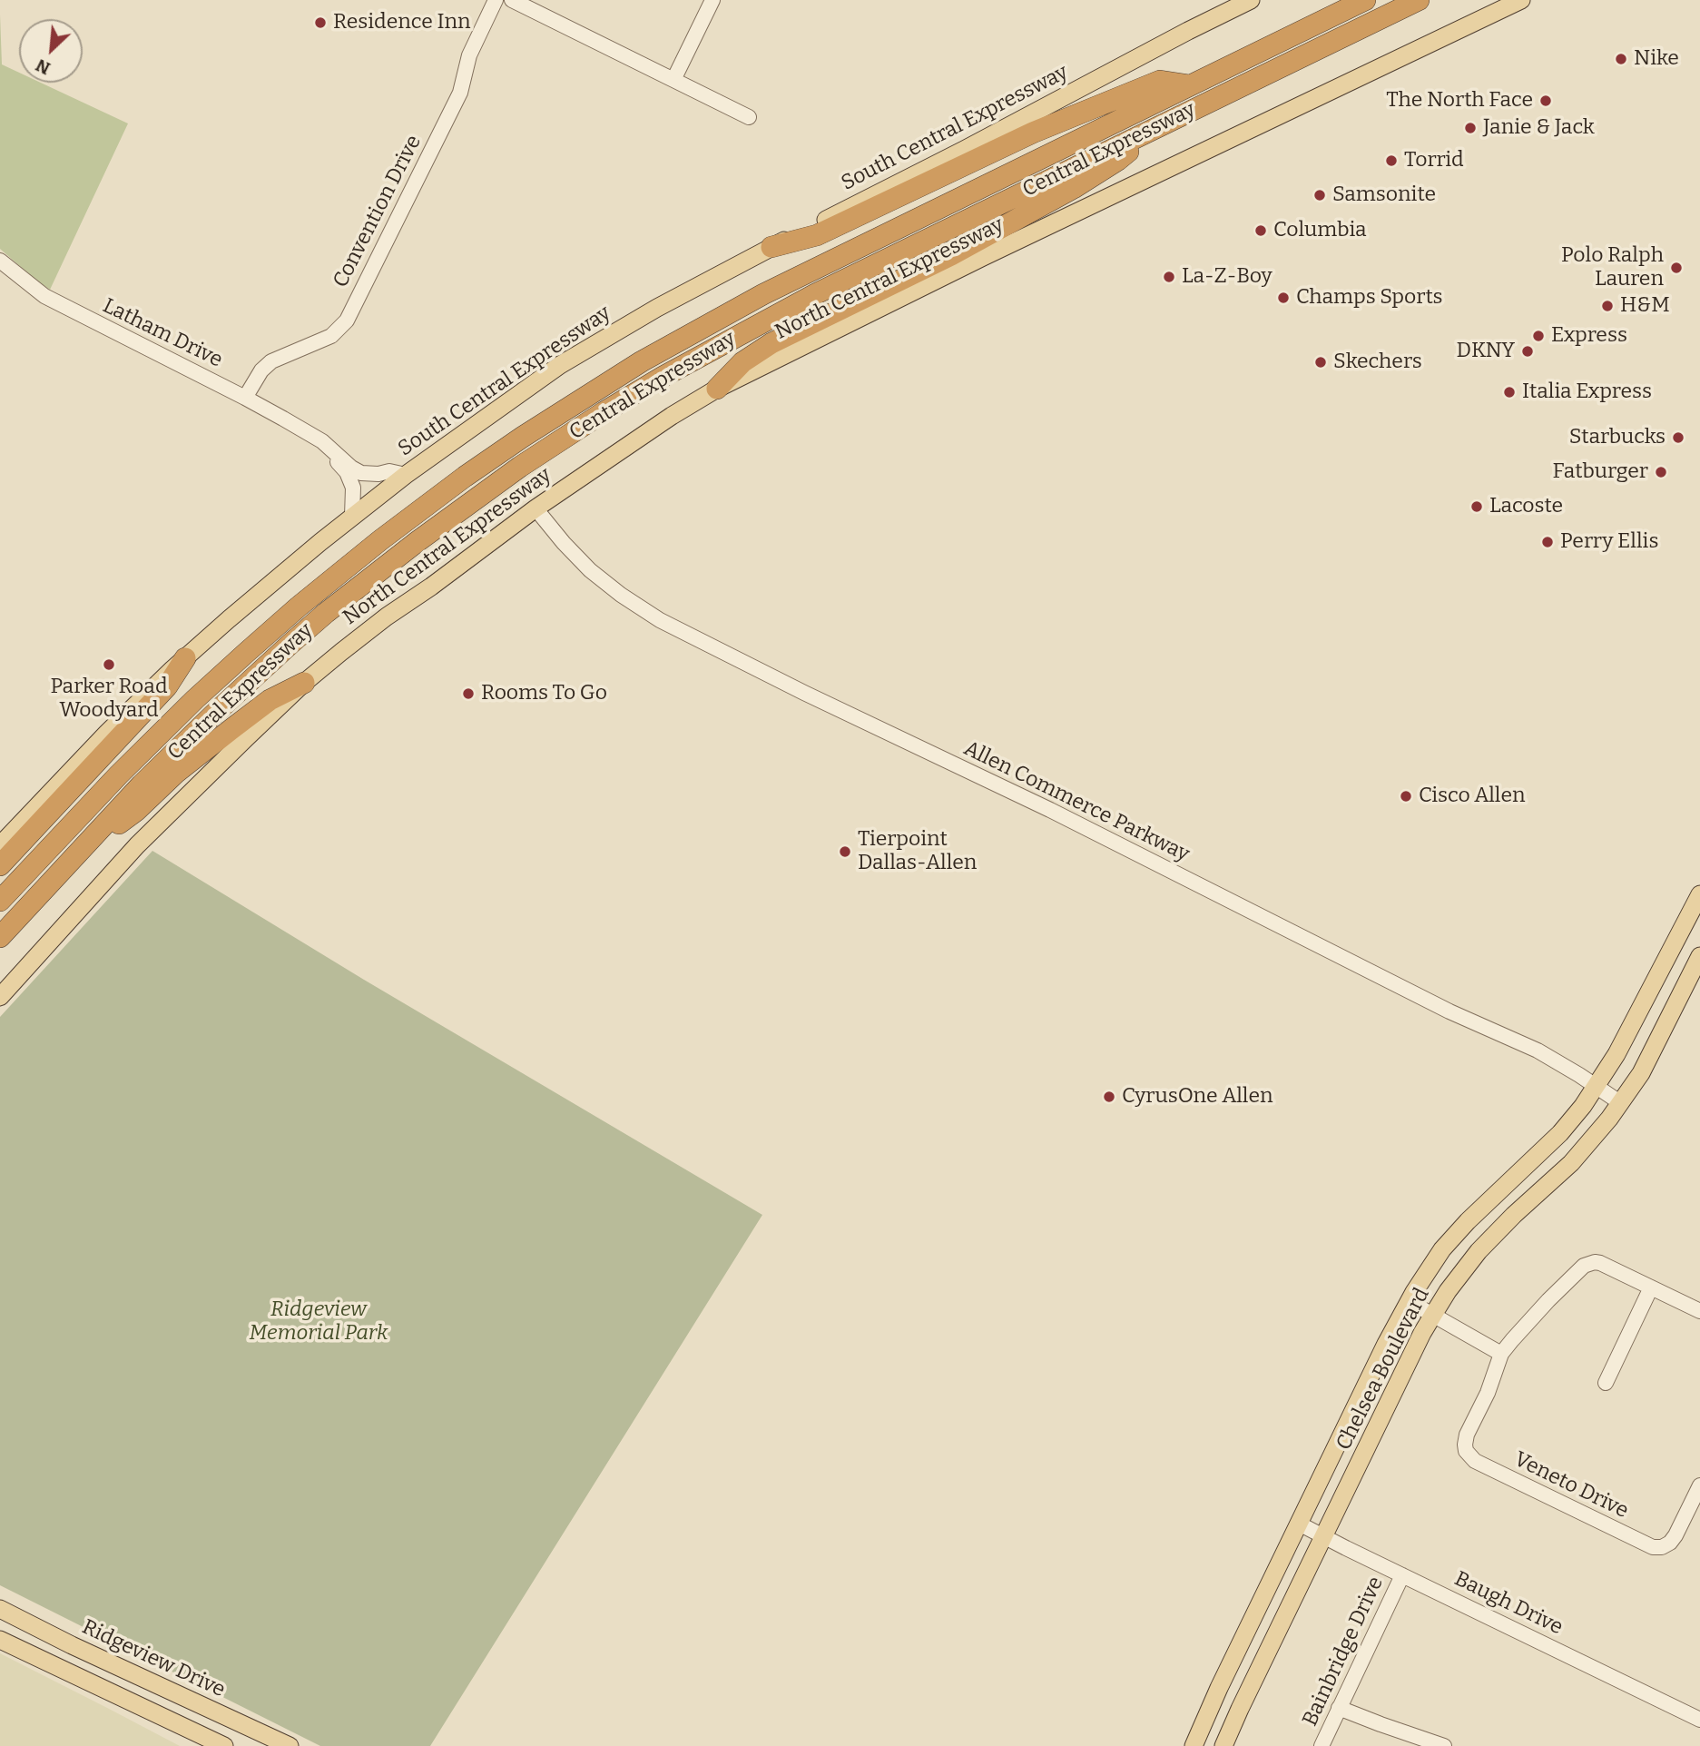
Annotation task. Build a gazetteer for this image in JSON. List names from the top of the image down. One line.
{"streets":{"highway":["Central Expressway"],"main road":["South Central Expressway","North Central Expressway","Chelsea Boulevard","Ridgeview Drive"],"street":["Convention Drive","Latham Drive","Allen Commerce Parkway","Veneto Drive","Baugh Drive","Bainbridge Drive"]},"crossings":[["South Central Expressway","Latham Drive"],["Convention Drive","Latham Drive"],["North Central Expressway","Allen Commerce Parkway"],["Allen Commerce Parkway","Chelsea Boulevard"],["Chelsea Boulevard","Baugh Drive"],["Baugh Drive","Bainbridge Drive"]],"parks":["Ridgeview Memorial Park"],"places":["Residence Inn","Nike","The North Face","Janie & Jack","Torrid","Samsonite","Columbia","Polo Ralph Lauren","La-Z-Boy","Champs Sports","H&M","Express","DKNY","Skechers","Italia Express","Starbucks","Fatburger","Lacoste","Perry Ellis","Parker Road Woodyard","Rooms To Go","Cisco Allen","Tierpoint Dallas-Allen","CyrusOne Allen"],"north":"bottom left"}
